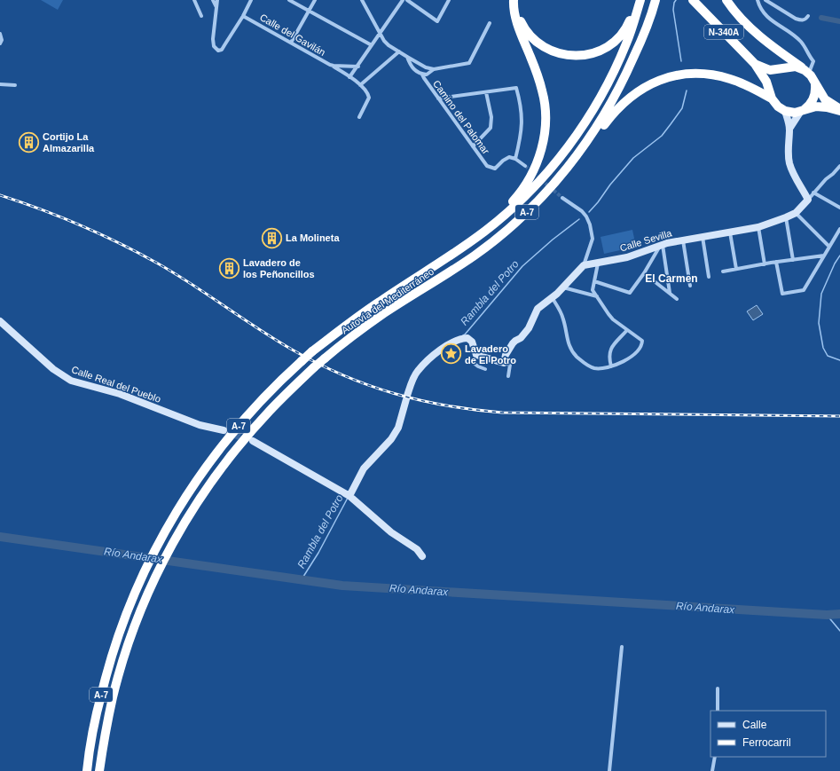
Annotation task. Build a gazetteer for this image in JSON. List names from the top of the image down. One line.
{"streets":{"highway":["N-340A","A-7","Autovía del Mediterráneo"],"street":["Calle del Gavilán","Camino del Palomar","Calle Sevilla","Calle Real del Pueblo"]},"districts":["El Carmen"],"water":["Rambla del Potro","Río Andarax"],"places":{"building":["Cortijo La Almazarilla","La Molineta","Lavadero de los Peñoncillos"],"place":["Lavadero de El Potro"]},"legend":["Calle","Ferrocarril"]}
